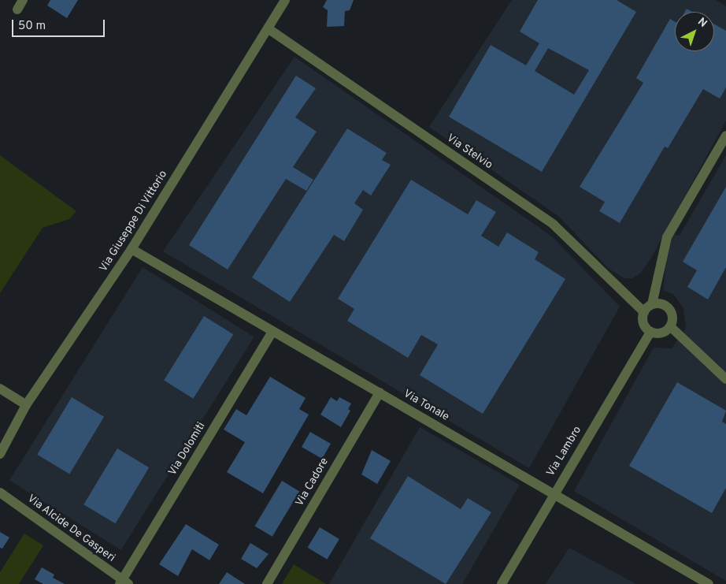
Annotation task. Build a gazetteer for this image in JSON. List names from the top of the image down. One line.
{"streets":{"street":["Via Stelvio","Via Giuseppe Di Vittorio","Via Tonale","Via Dolomiti","Via Lambro","Via Cadore","Via Alcide De Gasperi"]},"crossings":[["Via Stelvio","Via Giuseppe Di Vittorio"],["Via Stelvio","Via Lambro"],["Via Giuseppe Di Vittorio","Via Tonale"],["Via Tonale","Via Dolomiti"],["Via Tonale","Via Lambro"],["Via Tonale","Via Cadore"],["Via Dolomiti","Via Alcide De Gasperi"]],"scale_bar":"50 m","north":"top right"}
